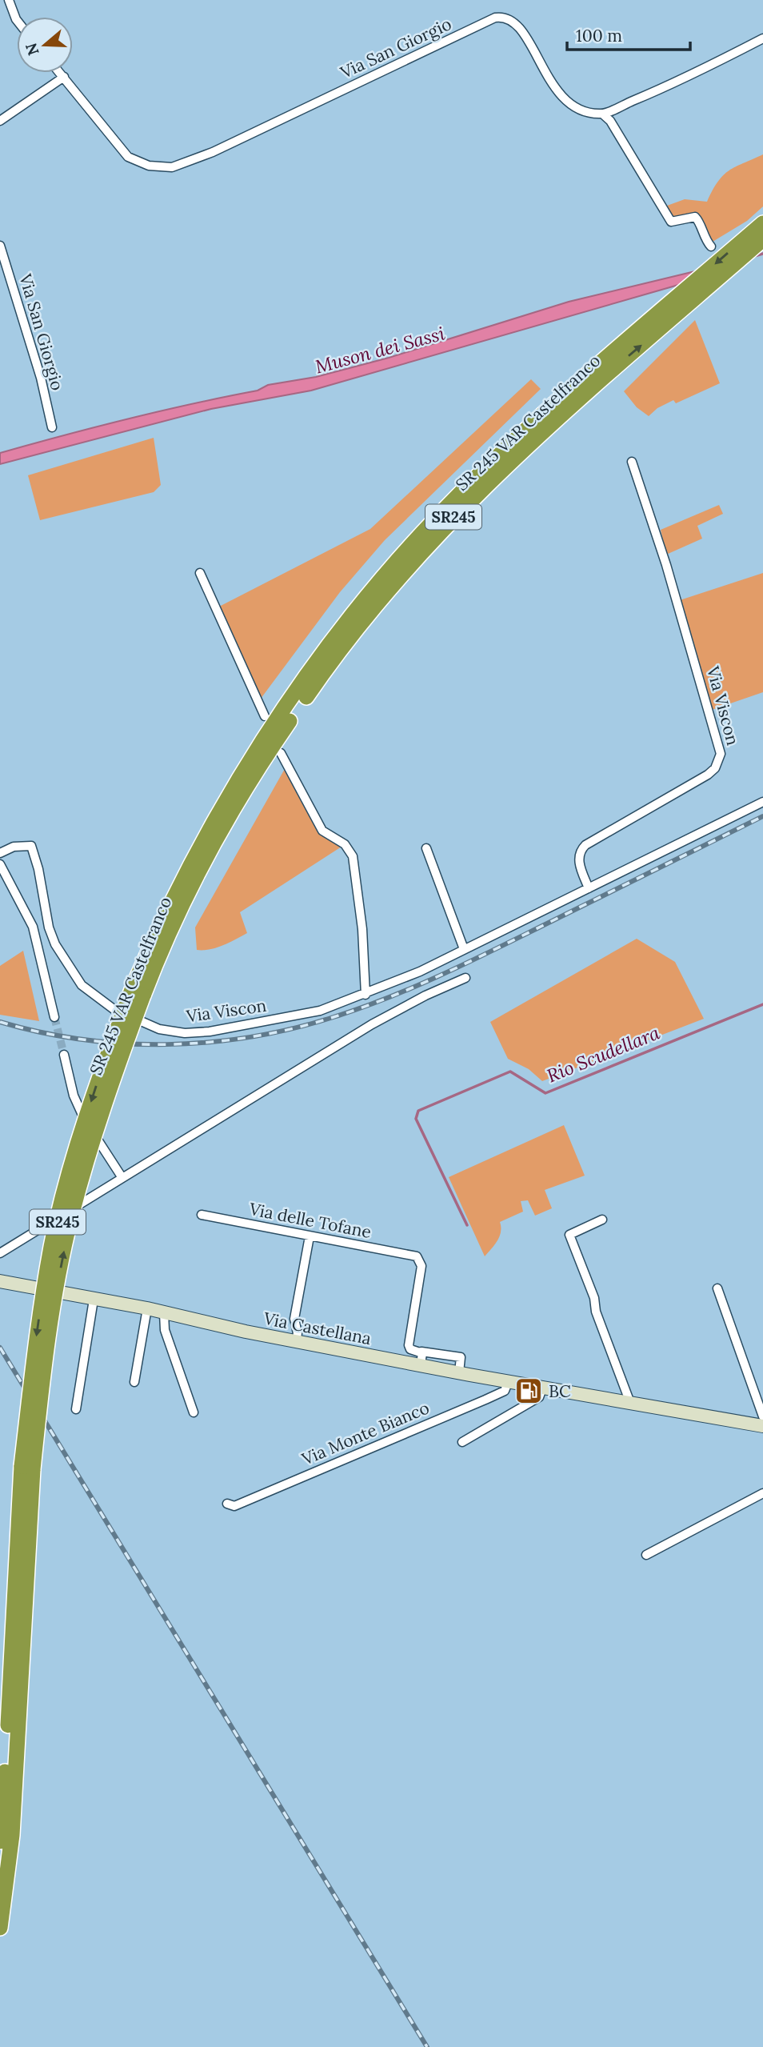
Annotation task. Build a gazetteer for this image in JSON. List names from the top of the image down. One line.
{"streets":{"highway":["SR 245 VAR Castelfranco","SR245"],"street":["Via San Giorgio","Via Viscon","Via delle Tofane","Via Castellana","Via Monte Bianco"]},"crossings":[["Via delle Tofane","Via Castellana"],["Via Castellana","Via Monte Bianco"]],"water":["Muson dei Sassi","Rio Scudellara"],"places":{"fuel station":["BC"]},"scale_bar":"100 m","north":"left"}
